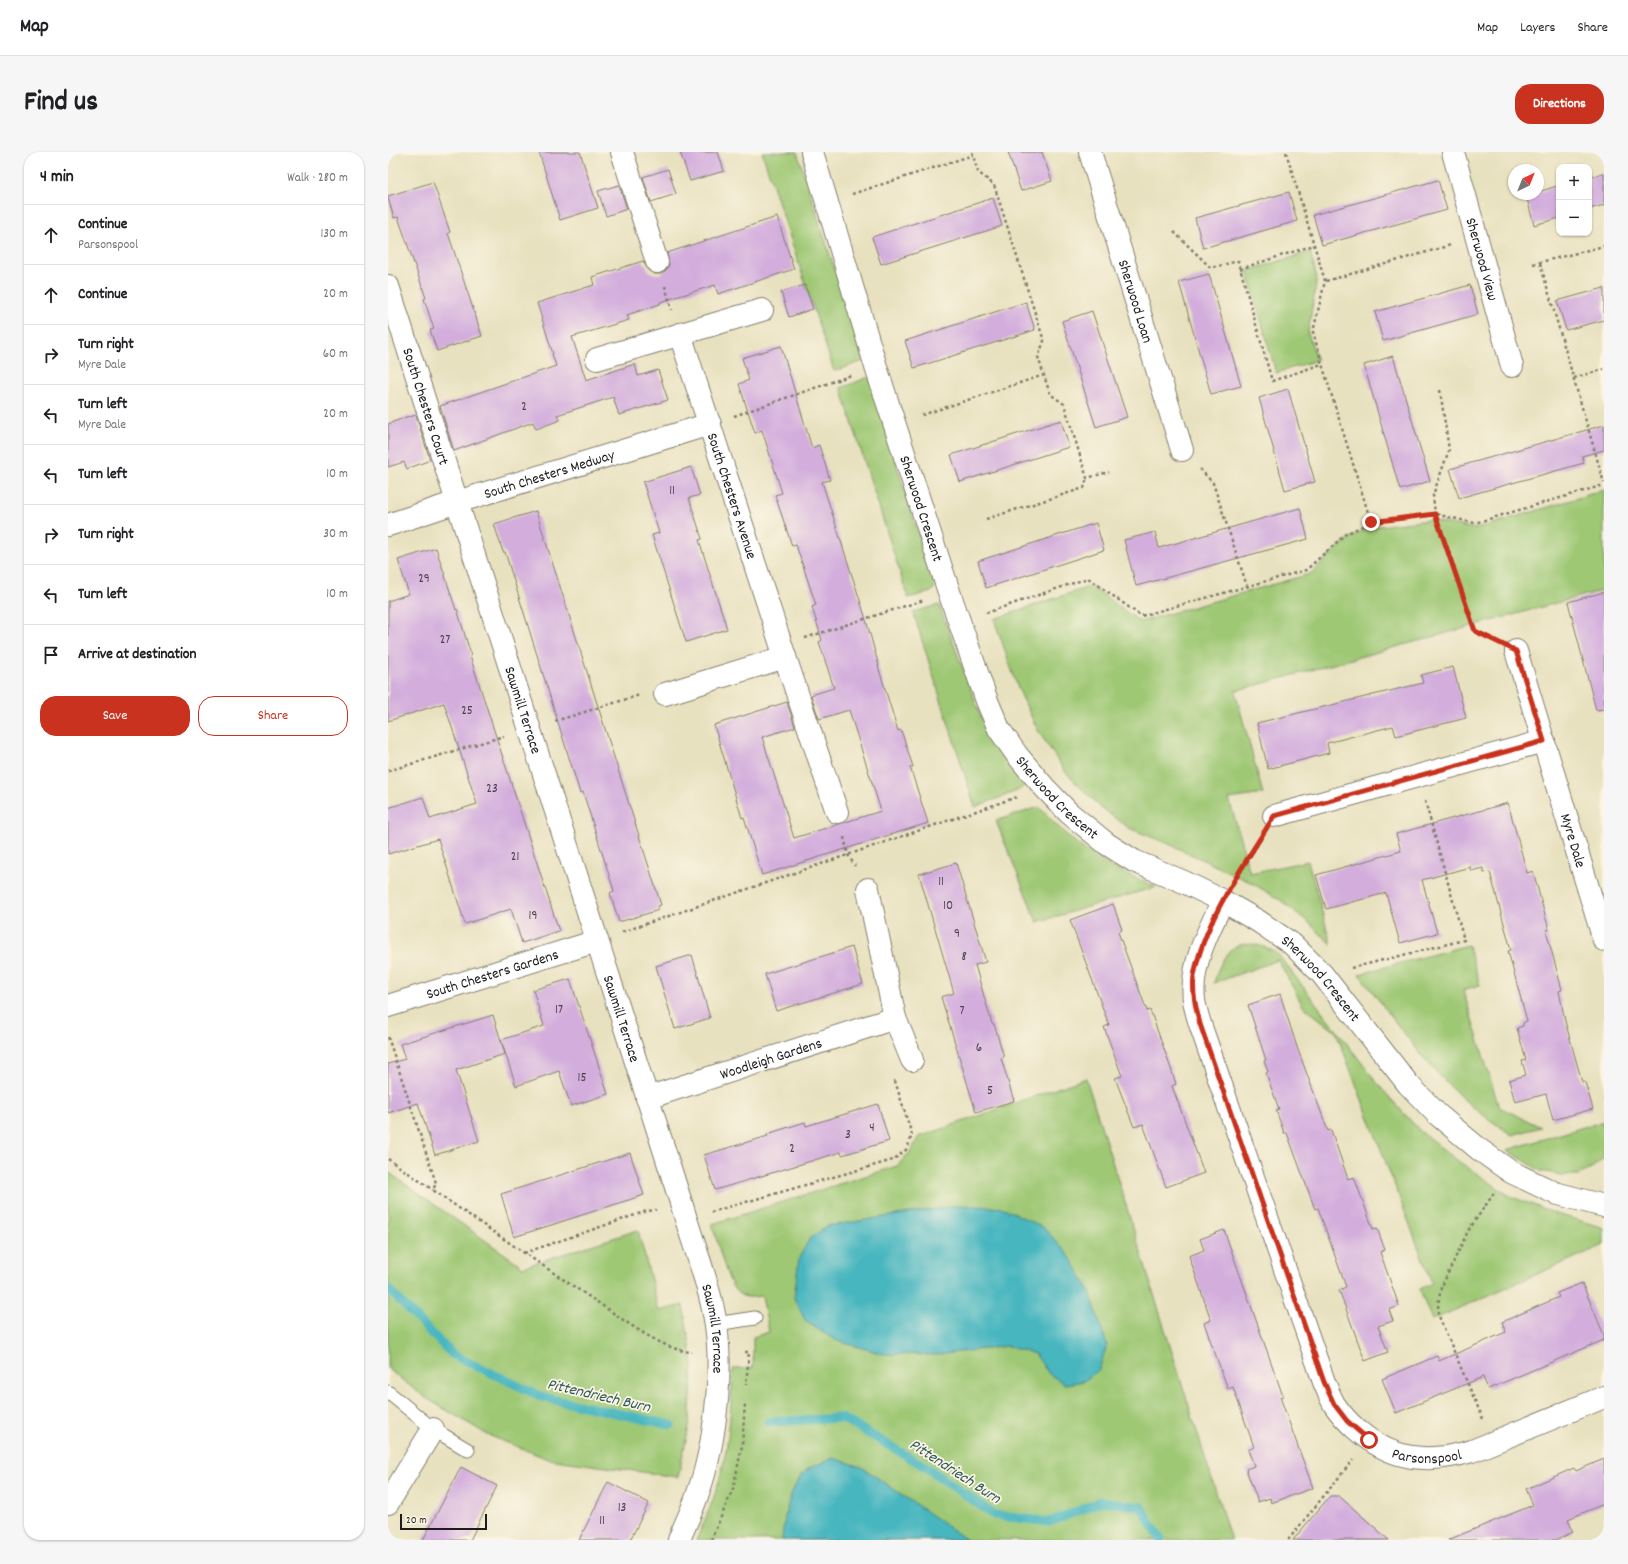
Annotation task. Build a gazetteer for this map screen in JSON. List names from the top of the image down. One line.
{"streets":{"street":["Sherwood View","Sherwood Loan","South Chesters Court","South Chesters Medway","South Chesters Avenue","Sherwood Crescent","Sawmill Terrace","Myre Dale","South Chesters Gardens","Woodleigh Gardens","Parsonspool"]},"crossings":[["South Chesters Court","South Chesters Medway"],["South Chesters Court","Sawmill Terrace"],["South Chesters Medway","South Chesters Avenue"],["South Chesters Medway","Sawmill Terrace"],["Sherwood Crescent","Parsonspool"],["Sawmill Terrace","South Chesters Gardens"],["Sawmill Terrace","Woodleigh Gardens"]],"water":["Pittendriech Burn"],"house_numbers":["2","11","29","27","25","23","21","11","10","19","9","8","17","7","6","15","5","4","3","2","13","11"],"scale_bar":"20 m","north":"top right","page":{"header":"Map","nav":["Map","Layers","Share"],"title":"Find us","buttons":["Directions",["Save","Share"]],"heading":["4 min","Walk · 280 m"],"map_buttons":["+","−"],"list":[["Continue","Parsonspool","130 m"],["Continue","20 m"],["Turn right","Myre Dale","60 m"],["Turn left","Myre Dale","20 m"],["Turn left","10 m"],["Turn right","30 m"],["Turn left","10 m"],"Arrive at destination"],"scale":"20 m"}}
